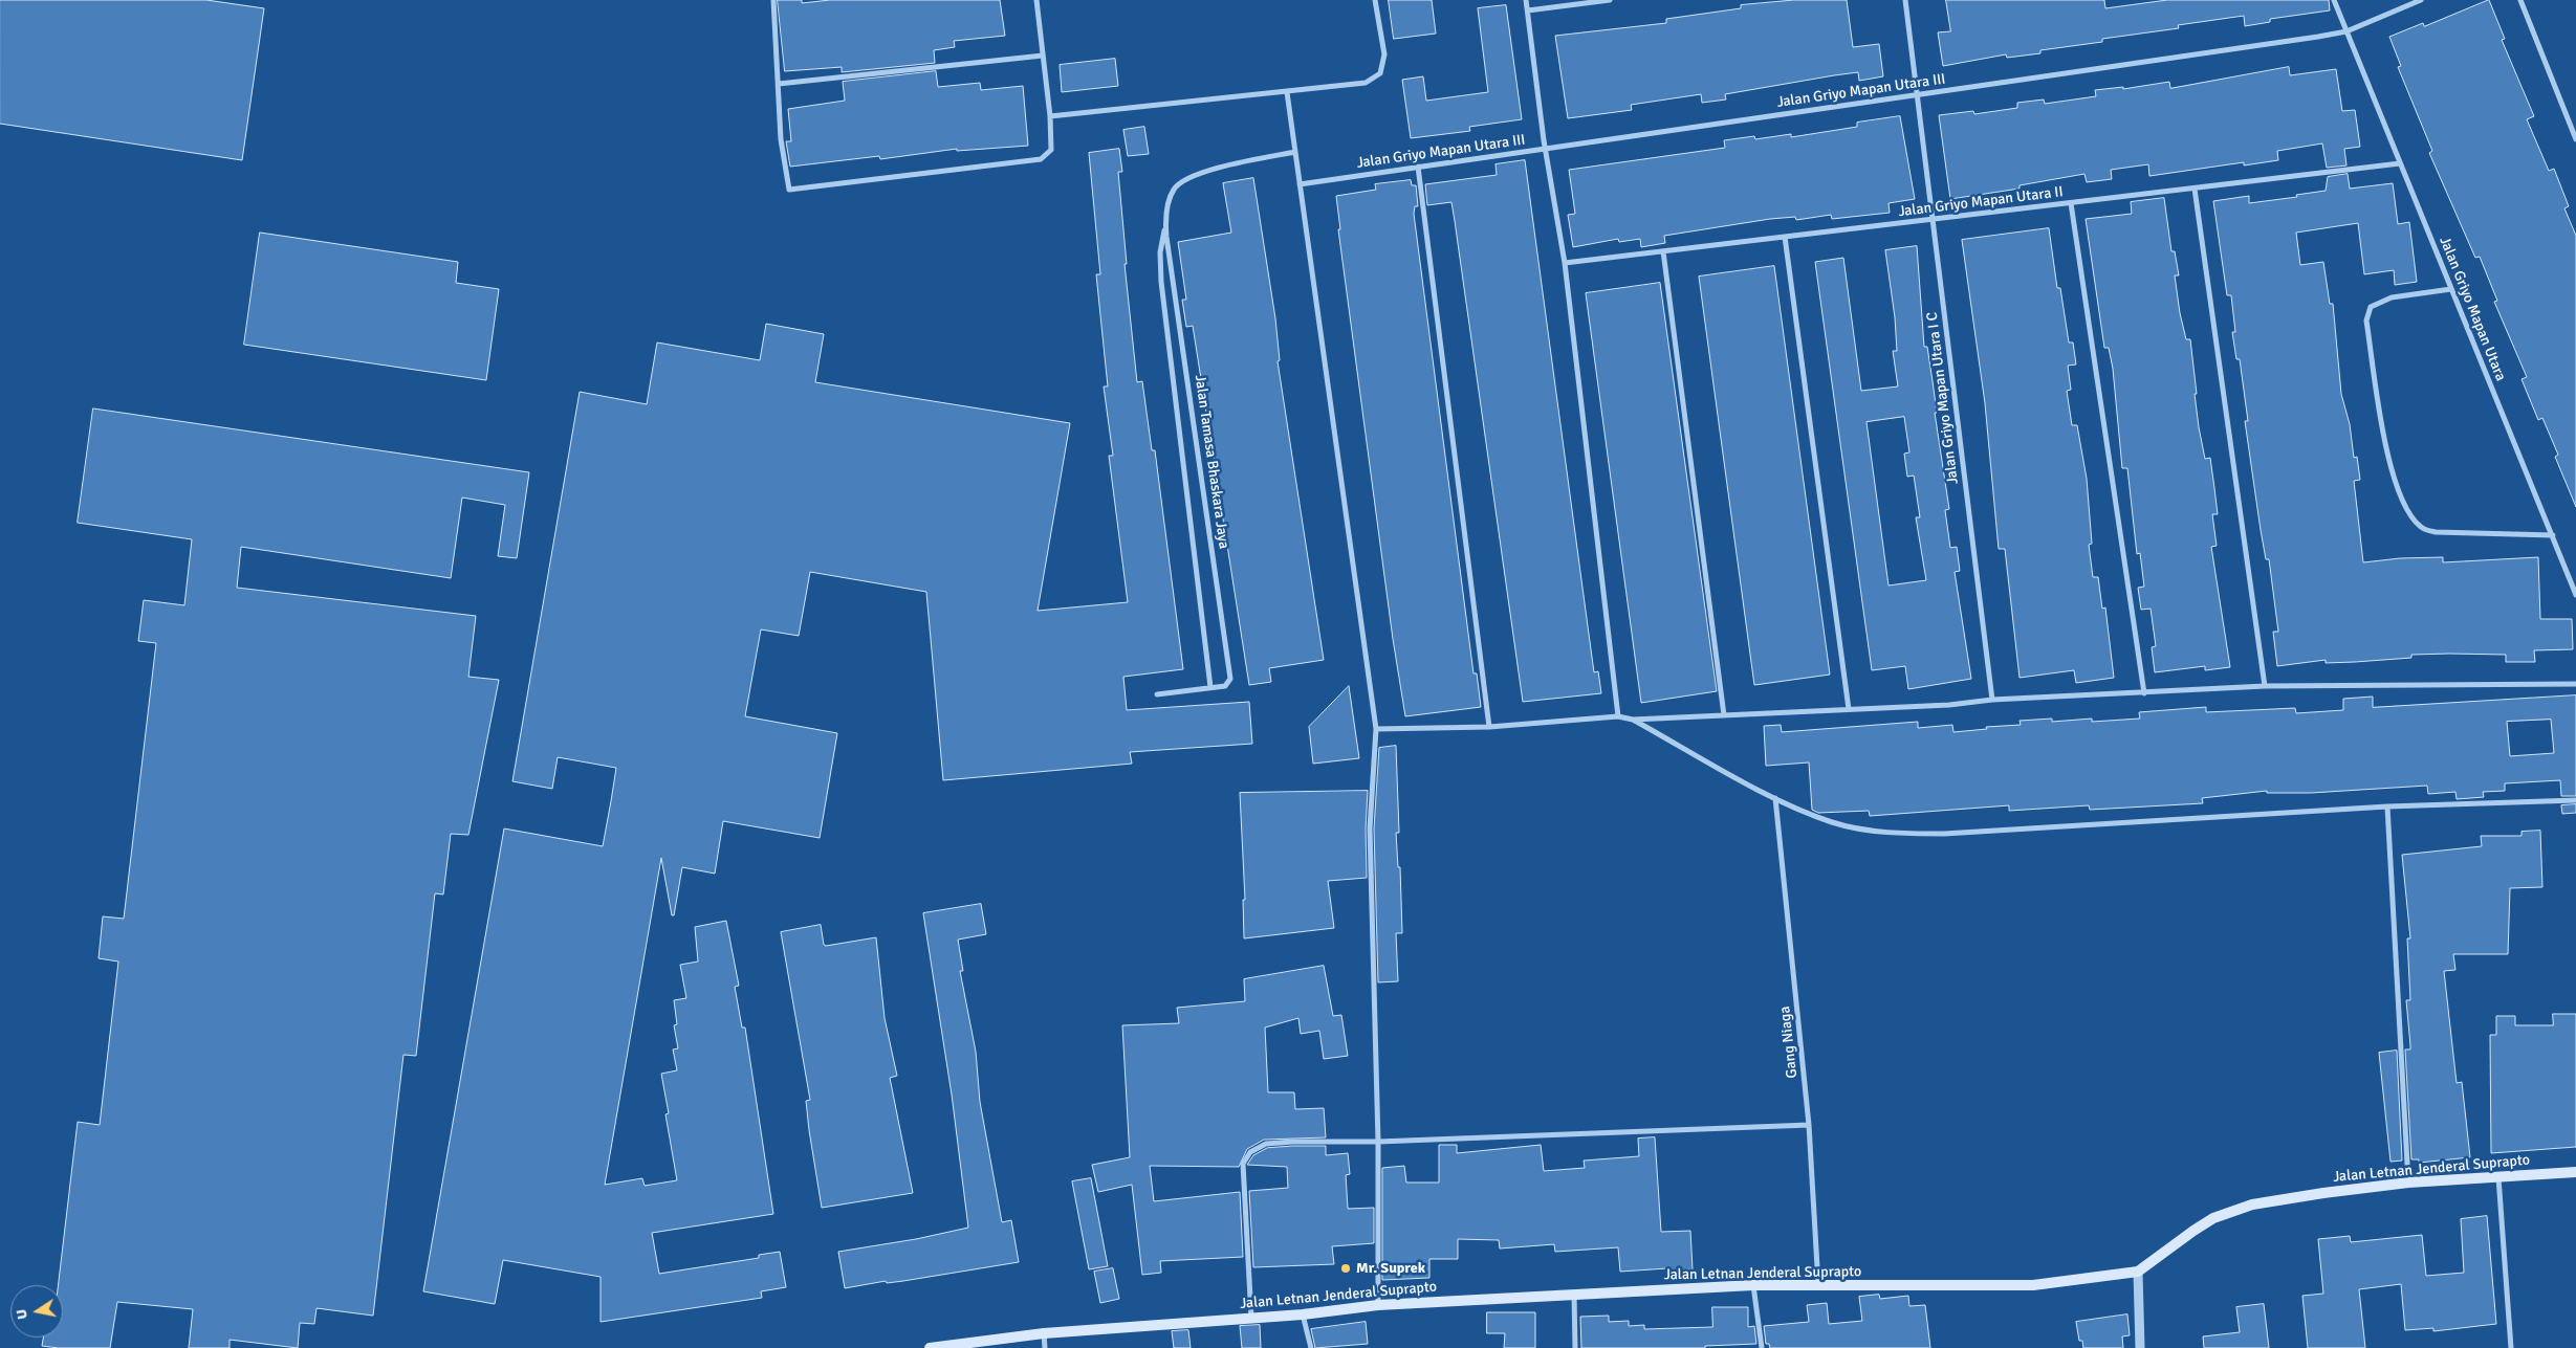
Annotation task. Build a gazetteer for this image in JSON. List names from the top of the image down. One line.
{"streets":{"main road":["Jalan Letnan Jenderal Suprapto"],"street":["Jalan Griyo Mapan Utara III","Jalan Griyo Mapan Utara II","Jalan Griyo Mapan Utara","Jalan Griyo Mapan Utara I C","Jalan Tamasa Bhaskara Jaya","Gang Niaga"]},"crossings":[["Jalan Griyo Mapan Utara III","Jalan Griyo Mapan Utara"],["Jalan Griyo Mapan Utara III","Jalan Griyo Mapan Utara I C"],["Jalan Griyo Mapan Utara II","Jalan Griyo Mapan Utara"],["Jalan Griyo Mapan Utara II","Jalan Griyo Mapan Utara I C"],["Gang Niaga","Jalan Letnan Jenderal Suprapto"]],"places":["Mr. Suprek"],"north":"left"}
